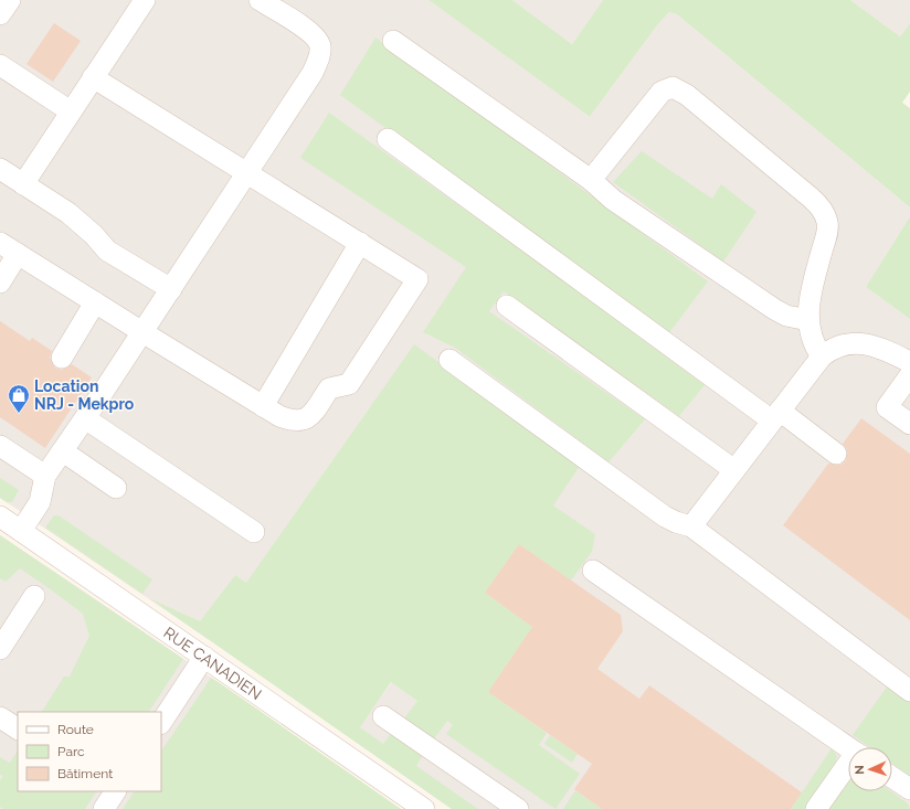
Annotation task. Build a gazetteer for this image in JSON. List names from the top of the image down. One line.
{"streets":{"street":["RUE CANADIEN"]},"places":{"shop":["Location NRJ - Mekpro"]},"legend":["Route","Parc","Bâtiment"],"north":"left"}
